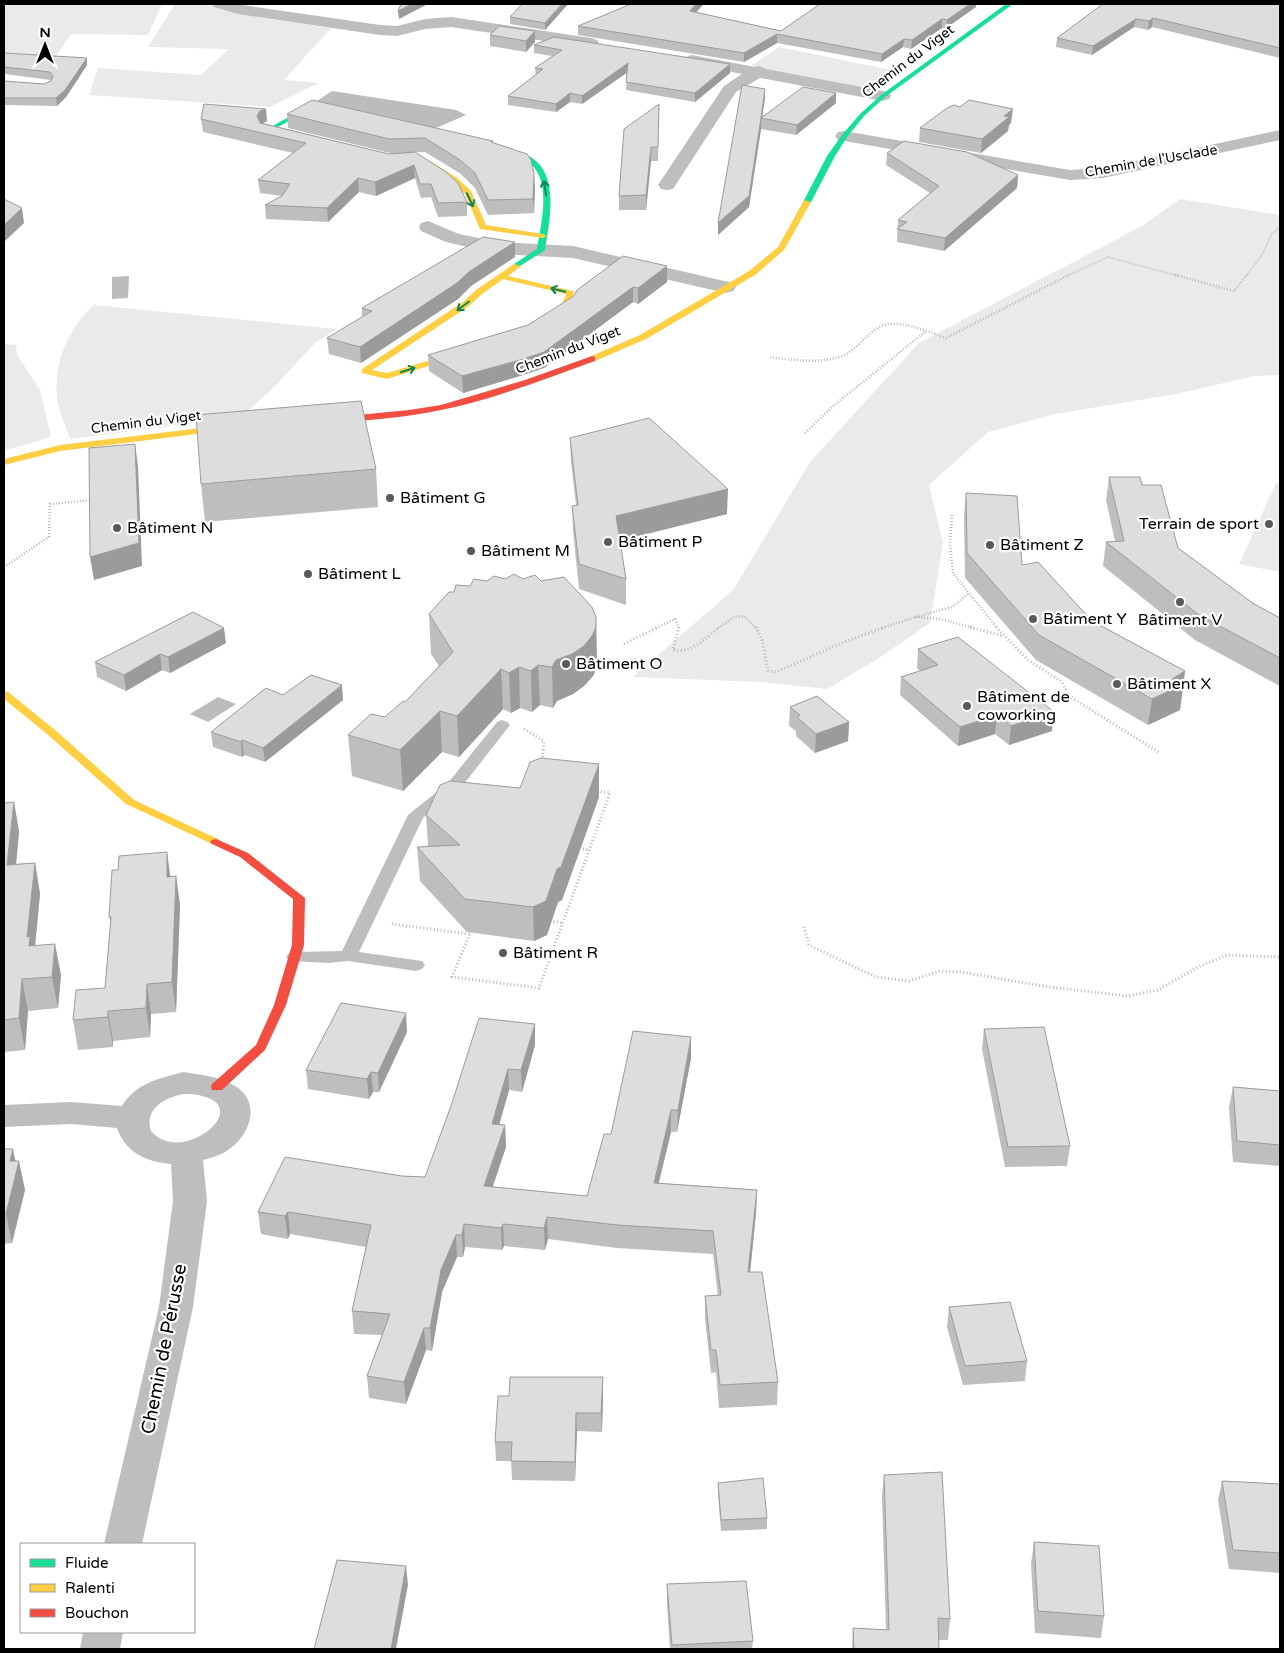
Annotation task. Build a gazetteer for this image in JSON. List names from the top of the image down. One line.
{"streets":{"street":["Chemin du Viget","Chemin de l'Usclade","Chemin de Pérusse"]},"crossings":[["Chemin du Viget","Chemin de l'Usclade"]],"places":["Bâtiment G","Terrain de sport","Bâtiment N","Bâtiment P","Bâtiment Z","Bâtiment M","Bâtiment L","Bâtiment V","Bâtiment Y","Bâtiment O","Bâtiment X","Bâtiment de coworking","Bâtiment R"],"legend":["Fluide","Ralenti","Bouchon"],"north":"top"}
